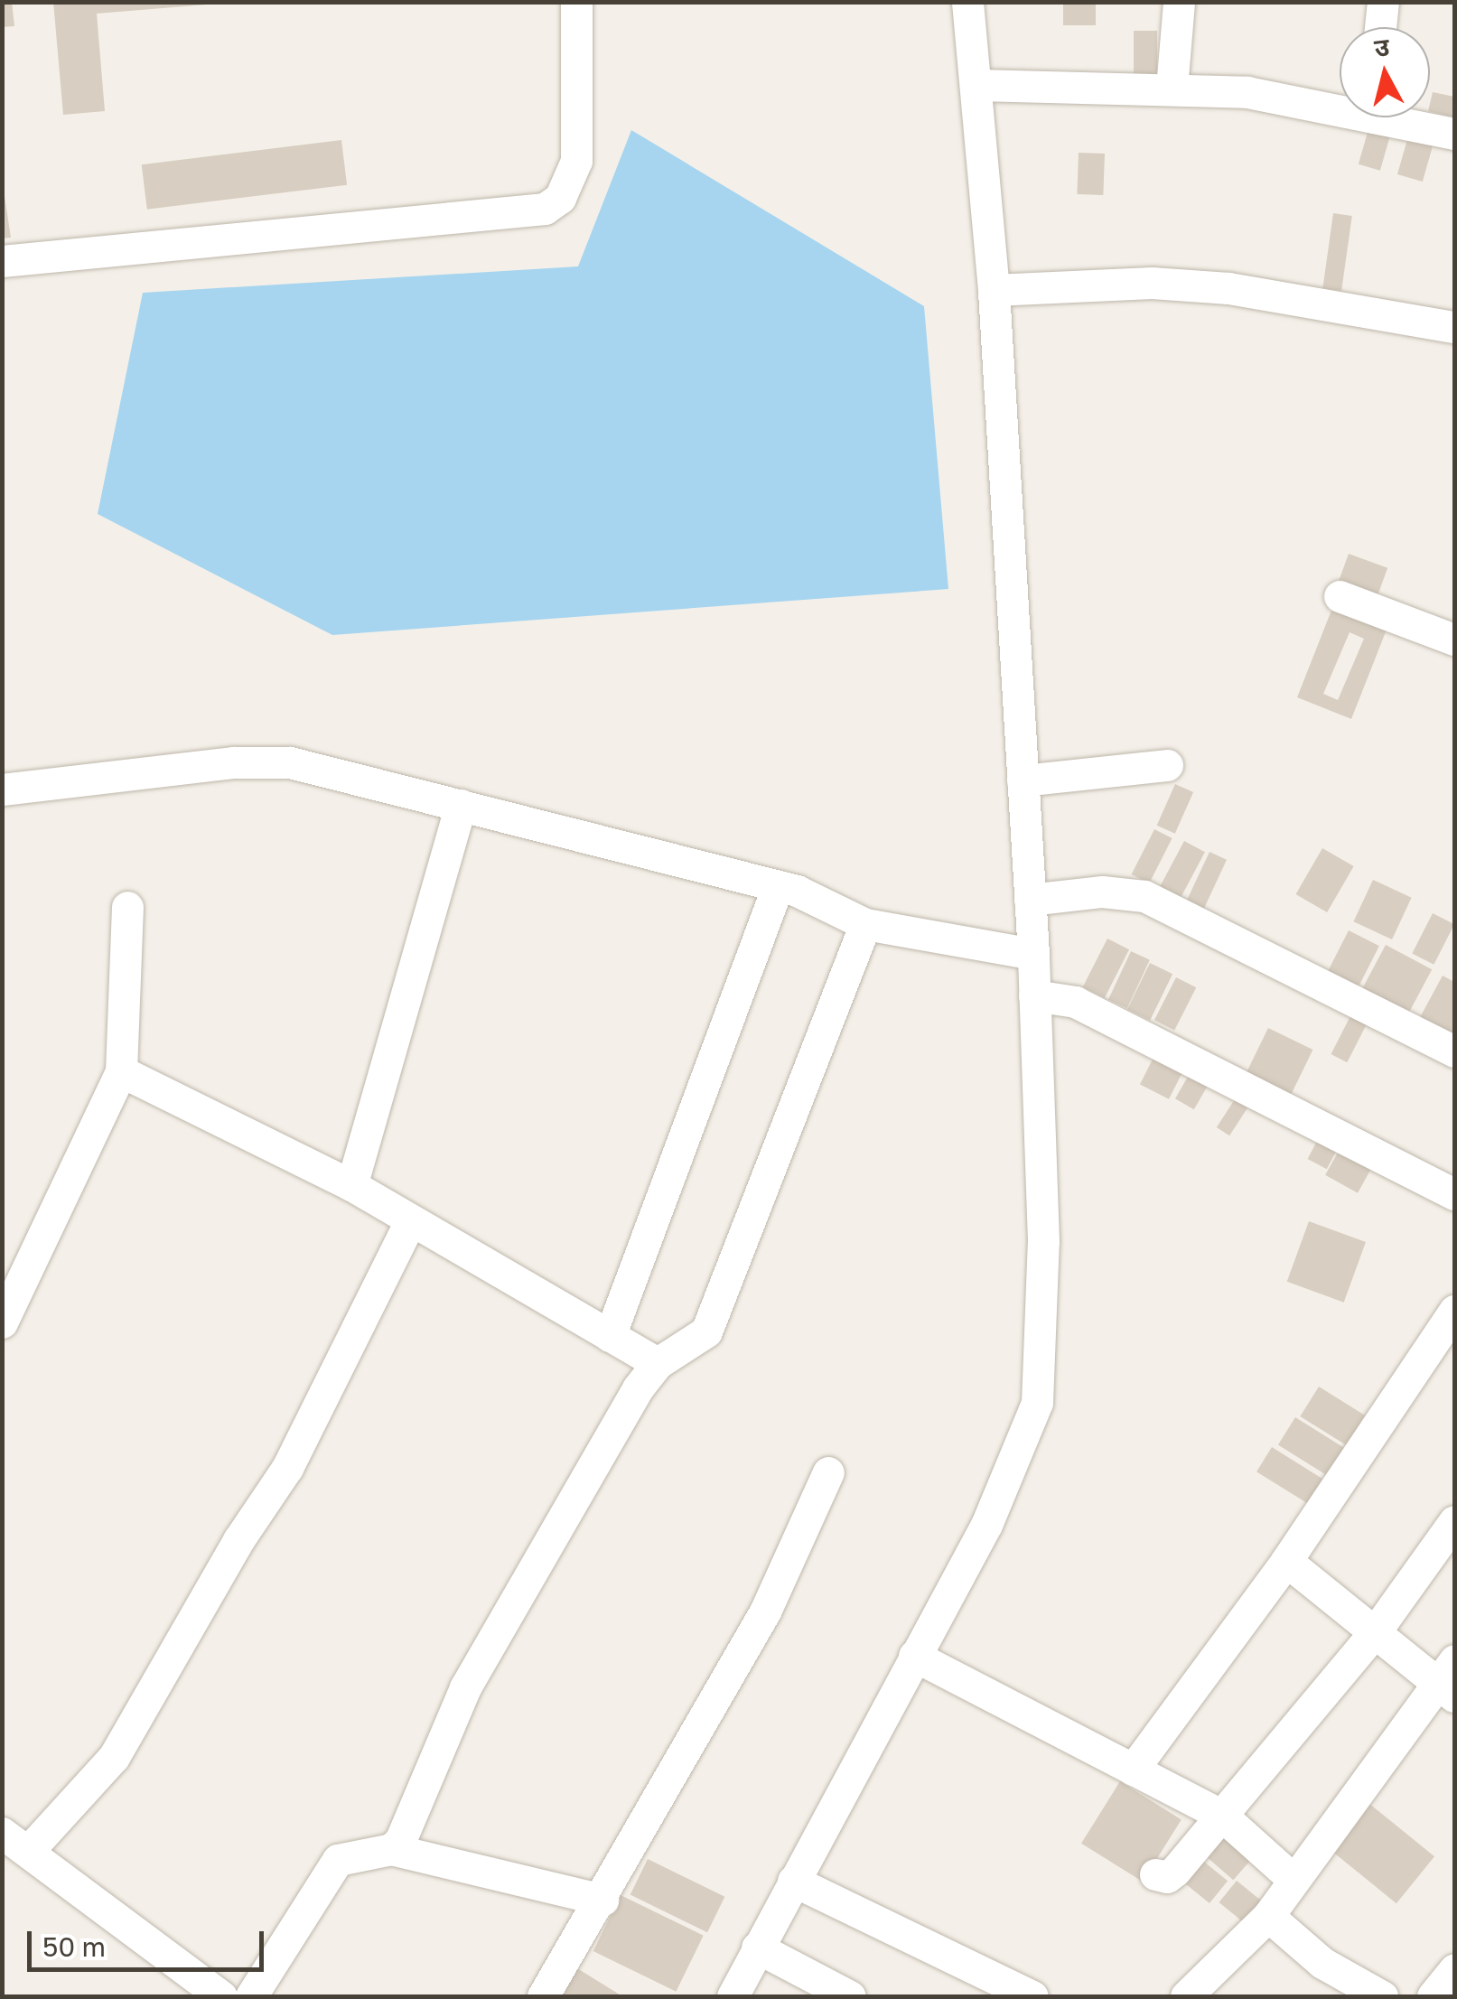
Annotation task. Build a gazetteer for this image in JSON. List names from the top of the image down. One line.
{"scale_bar":"50 m","north":"top"}
